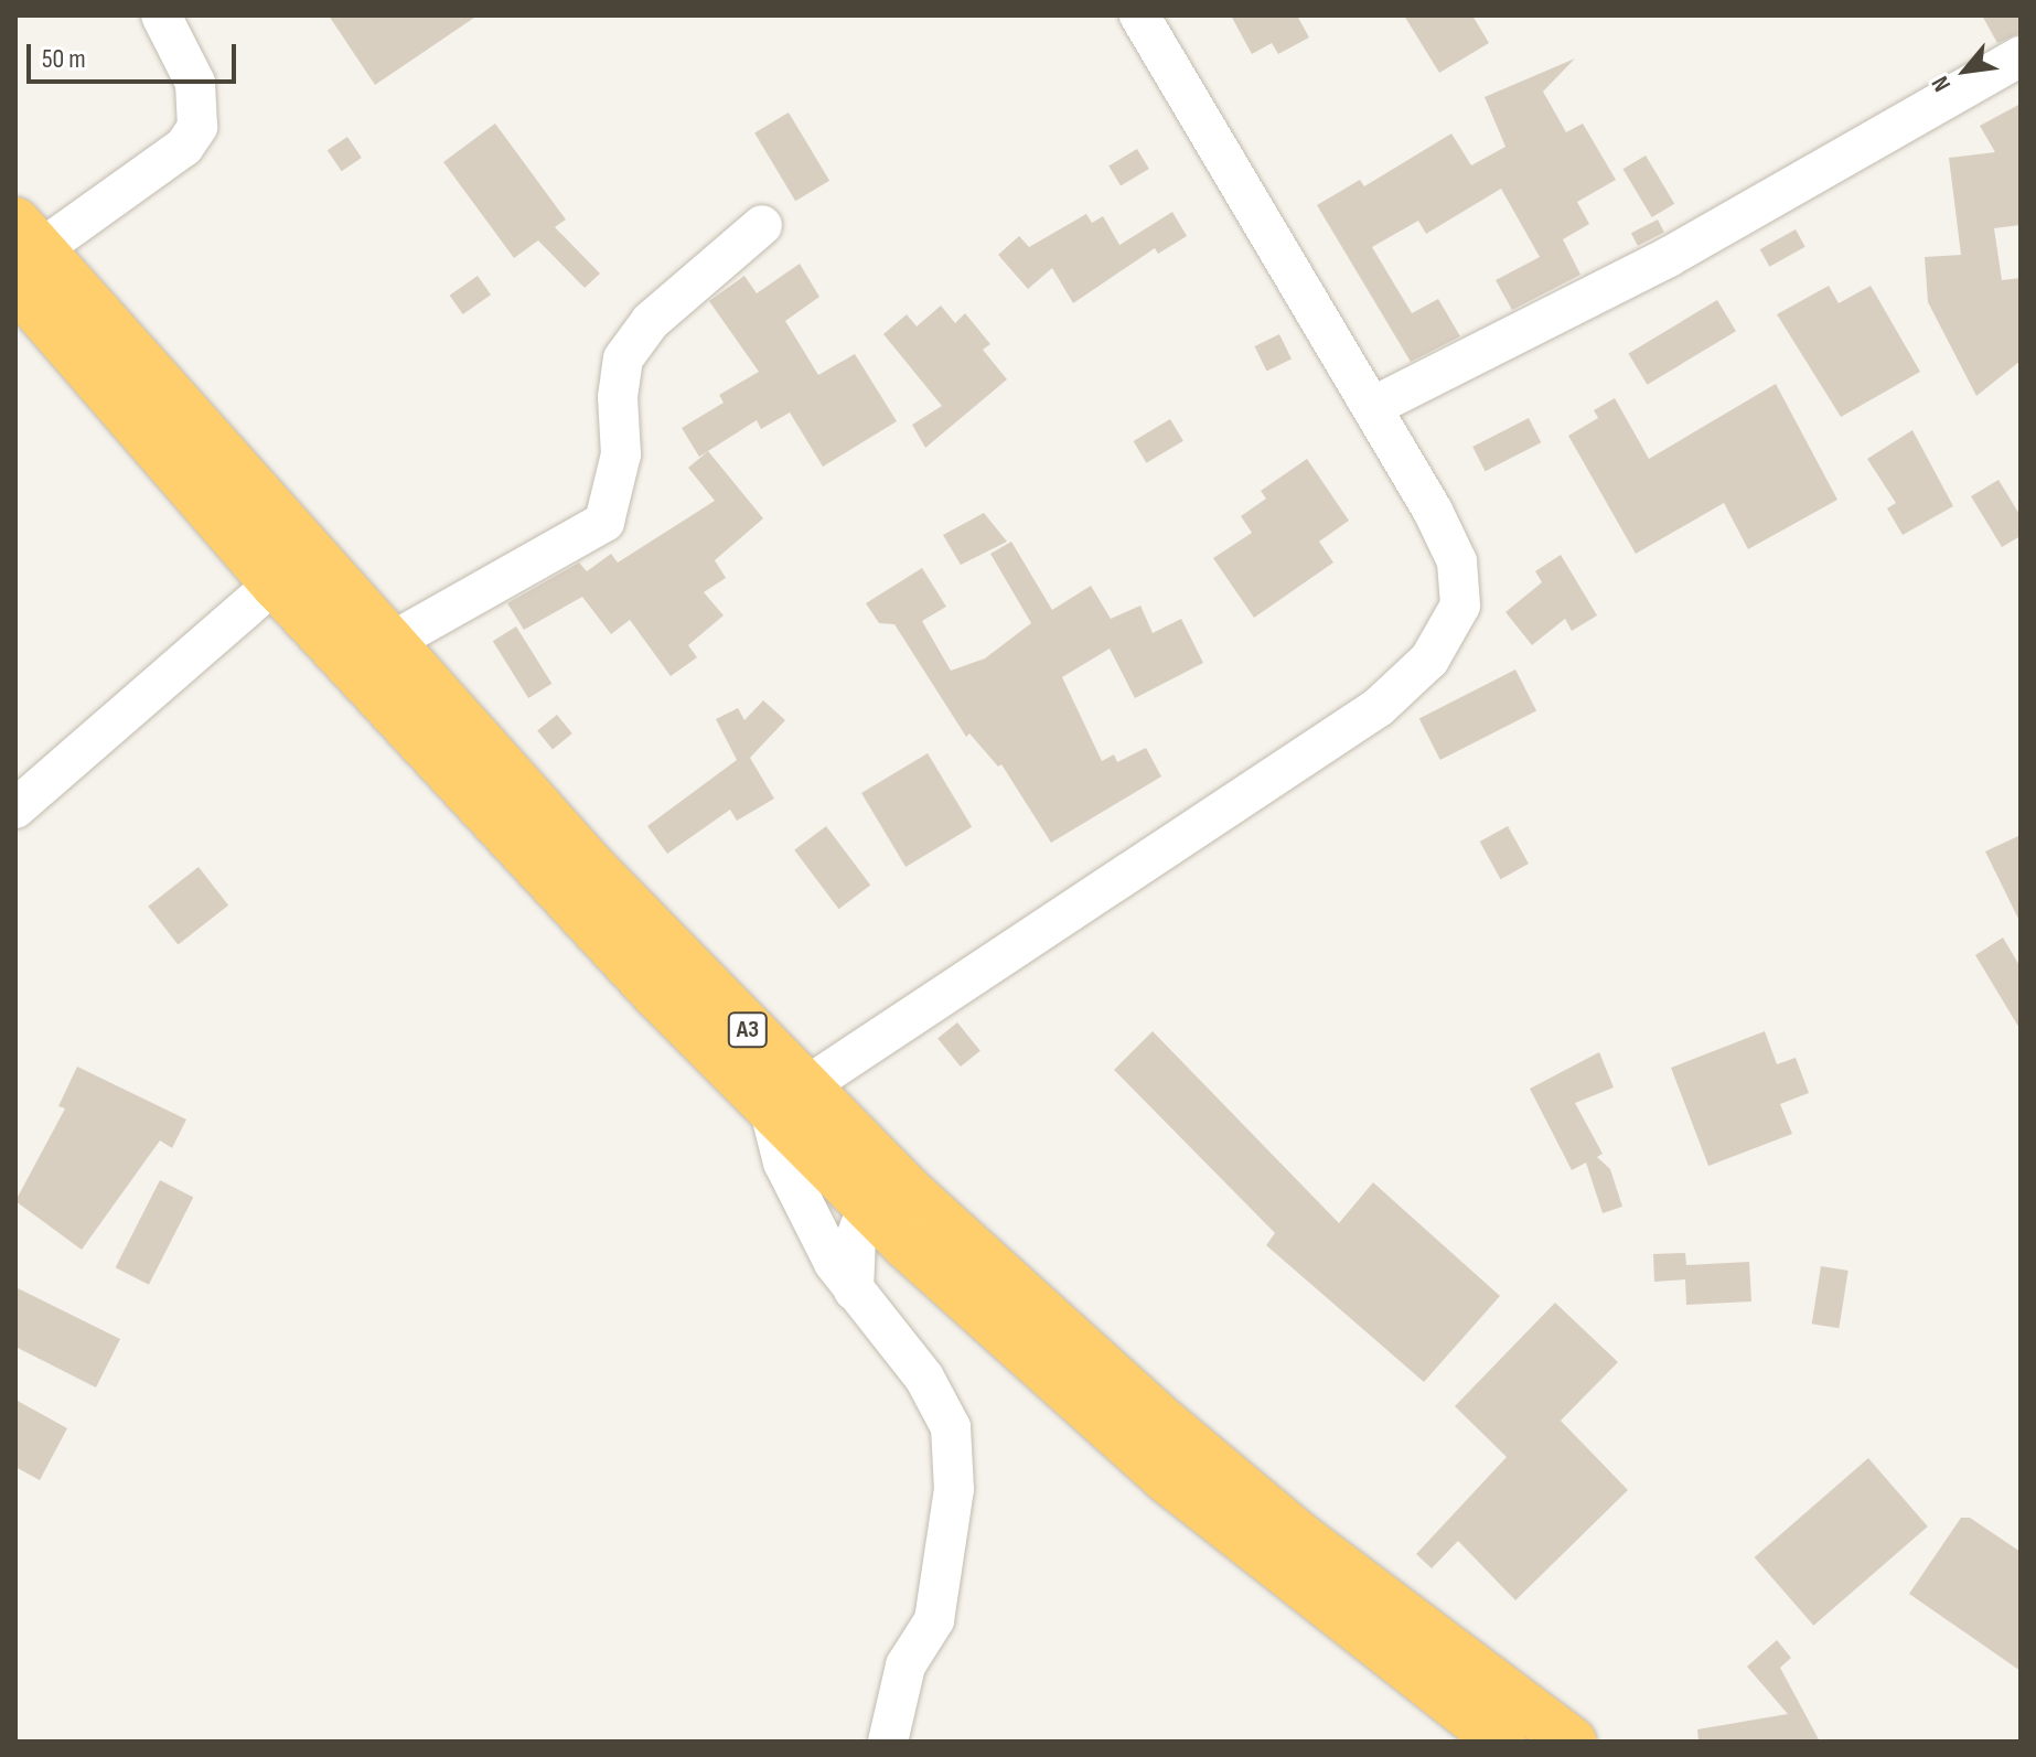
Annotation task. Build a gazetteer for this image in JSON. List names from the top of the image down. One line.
{"streets":{"highway":["A3"]},"scale_bar":"50 m","north":"bottom left"}
